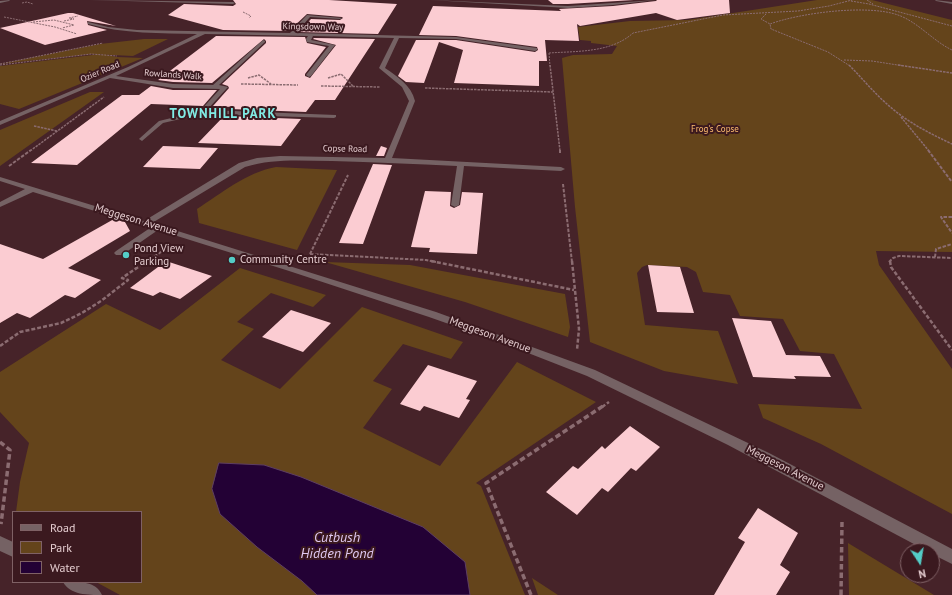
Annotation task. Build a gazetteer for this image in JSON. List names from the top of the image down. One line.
{"streets":{"street":["Kingsdown Way","Ozier Road","Rowlands Walk","Copse Road","Meggeson Avenue"]},"crossings":[["Kingsdown Way","Ozier Road"],["Ozier Road","Rowlands Walk"],["Copse Road","Meggeson Avenue"]],"districts":["TOWNHILL PARK"],"water":["Cutbush Hidden Pond"],"parks":["Frog's Copse"],"places":["Pond View Parking","Community Centre"],"legend":["Road","Park","Water"],"north":"bottom"}
